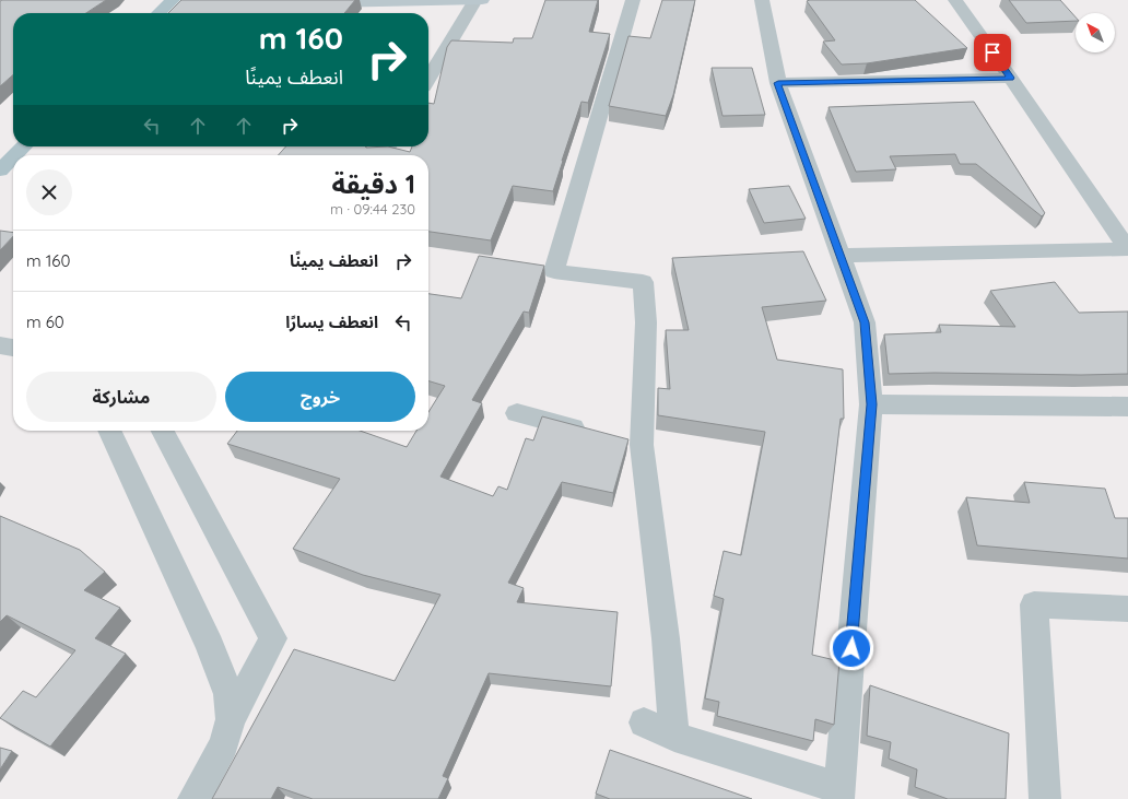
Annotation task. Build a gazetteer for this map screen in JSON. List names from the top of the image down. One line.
{"north":"top left","page":{"turn":["160 m","انعطف يمينًا"],"heading":["1 دقيقة","230 m · 09:44"],"list":[{"name":"انعطف يمينًا","value":"160 m"},{"name":"انعطف يسارًا","value":"60 m"}],"buttons":["خروج","مشاركة"]}}
